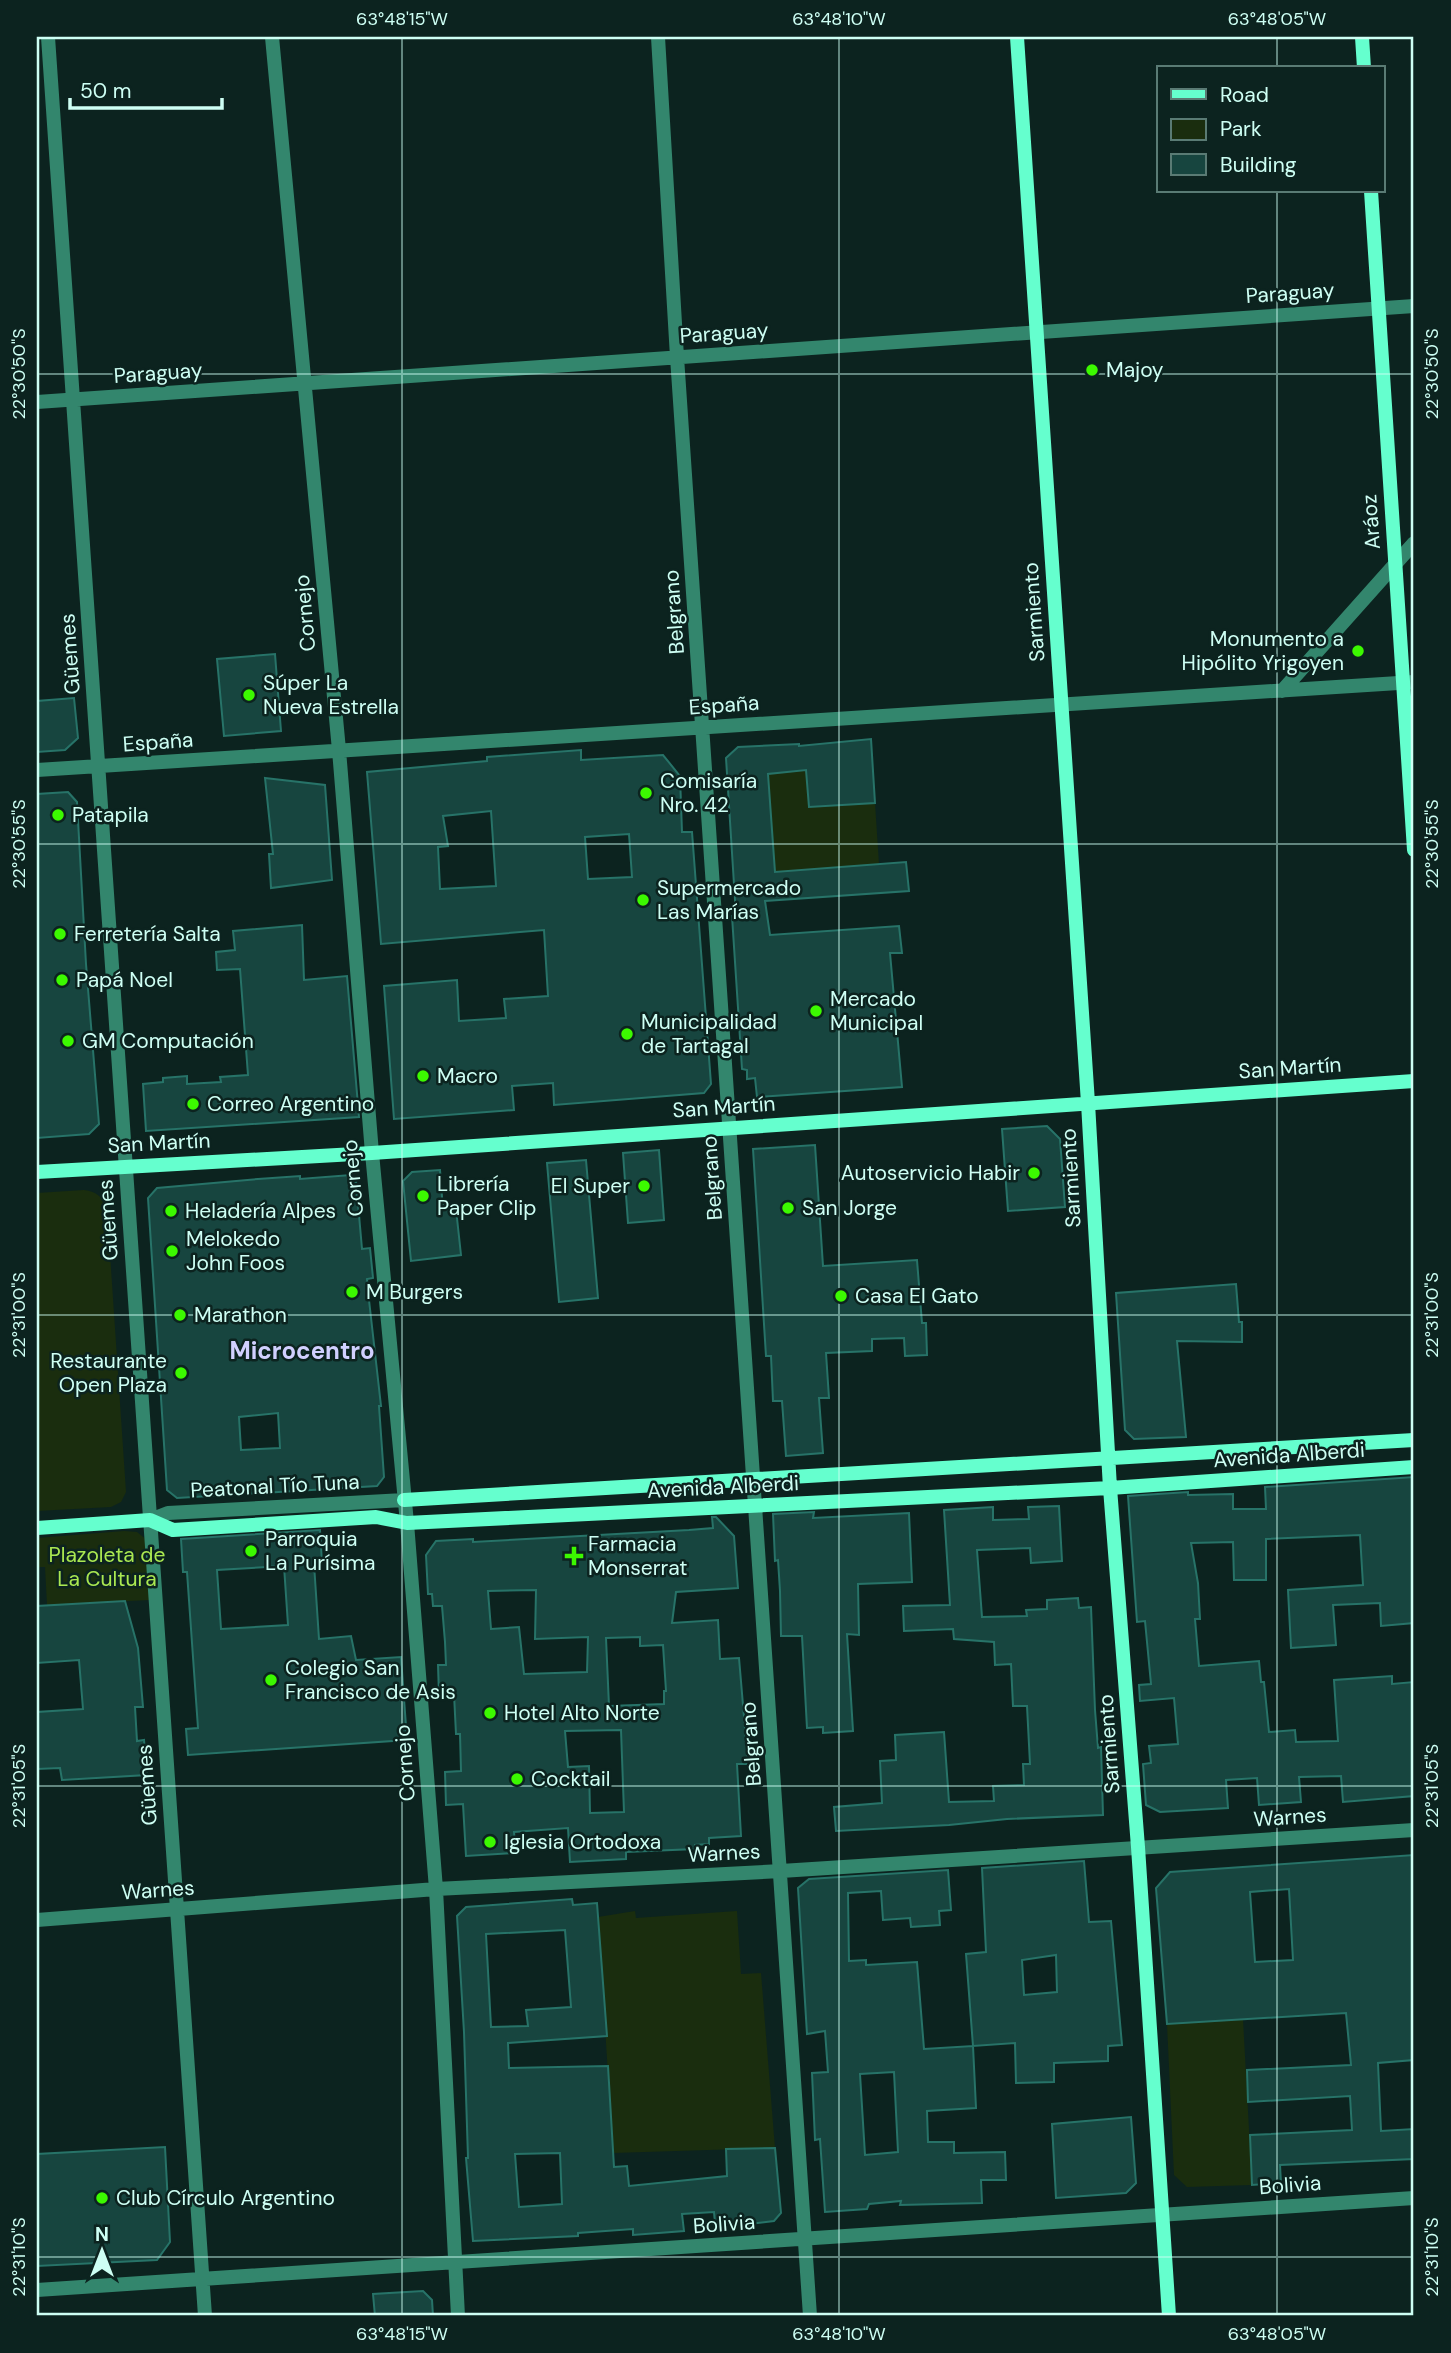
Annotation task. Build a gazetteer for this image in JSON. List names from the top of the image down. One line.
{"streets":{"street":["Paraguay","Aráoz","Belgrano","Sarmiento","Cornejo","Güemes","España","San Martín","Avenida Alberdi","Peatonal Tío Tuna","Warnes","Bolivia"]},"crossings":[["Paraguay","Aráoz"],["Paraguay","Belgrano"],["Paraguay","Sarmiento"],["Paraguay","Cornejo"],["Paraguay","Güemes"],["Aráoz","España"],["Belgrano","España"],["Belgrano","San Martín"],["Belgrano","Avenida Alberdi"],["Belgrano","Warnes"],["Belgrano","Bolivia"],["Sarmiento","España"],["Sarmiento","San Martín"],["Sarmiento","Avenida Alberdi"],["Sarmiento","Warnes"],["Sarmiento","Bolivia"],["Cornejo","España"],["Cornejo","San Martín"],["Cornejo","Avenida Alberdi"],["Cornejo","Peatonal Tío Tuna"],["Cornejo","Warnes"],["Cornejo","Bolivia"],["Güemes","España"],["Güemes","San Martín"],["Güemes","Avenida Alberdi"],["Güemes","Peatonal Tío Tuna"],["Güemes","Warnes"],["Güemes","Bolivia"],["Avenida Alberdi","Peatonal Tío Tuna"]],"districts":["Microcentro"],"parks":["Plazoleta de La Cultura"],"places":{"other":["Majoy","Monumento a Hipólito Yrigoyen","Súper La Nueva Estrella","Comisaría Nro. 42","Patapila","Supermercado Las Marías","Ferretería Salta","Papá Noel","Mercado Municipal","Municipalidad de Tartagal","GM Computación","Macro","Correo Argentino","Autoservicio Habir","El Super","Librería Paper Clip","San Jorge","Heladería Alpes","Melokedo John Foos","M Burgers","Casa El Gato","Marathon","Restaurante Open Plaza","Parroquia La Purísima","Colegio San Francisco de Asis","Hotel Alto Norte","Cocktail","Iglesia Ortodoxa","Club Círculo Argentino"],"health":["Farmacia Monserrat"]},"legend":["Road","Park","Building"],"scale_bar":"50 m","north":"top","coordinates":["63°48'15\"W","63°48'10\"W","63°48'05\"W","22°30'50\"S","22°30'55\"S","22°31'00\"S","22°31'05\"S","22°31'10\"S"]}
